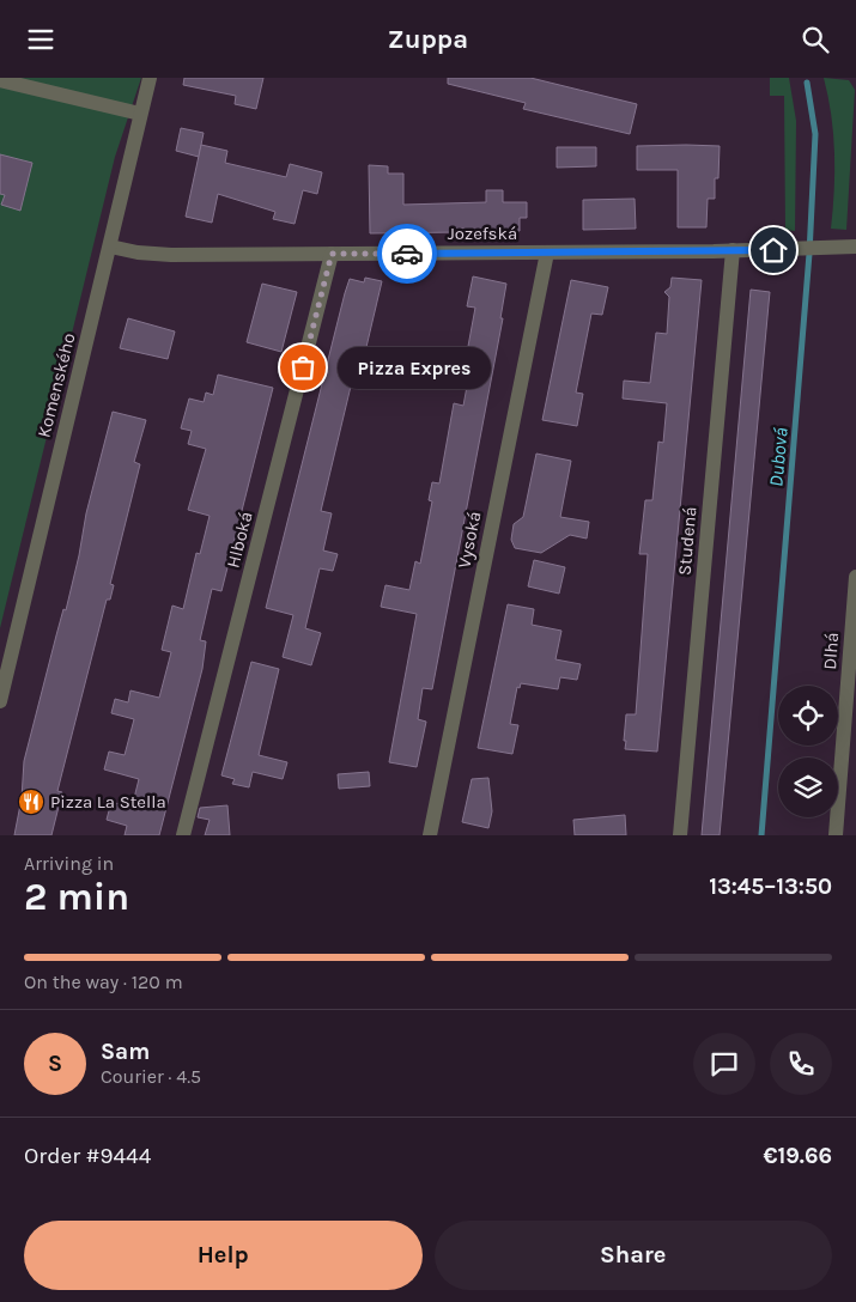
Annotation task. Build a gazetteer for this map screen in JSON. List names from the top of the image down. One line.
{"streets":{"street":["Jozefská","Komenského","Hlboká","Vysoká","Studená","Dlhá"]},"crossings":[["Jozefská","Komenského"],["Jozefská","Hlboká"],["Jozefská","Vysoká"],["Jozefská","Studená"]],"water":["Dubová"],"places":{"other":["Pizza Expres"],"restaurant":["Pizza La Stella"]},"page":{"header":"Zuppa","bubble":"Pizza Expres","heading":["2 min","Arriving in","13:45–13:50"],"panel":["Sam","Courier · 4.5","Order #9444","€19.66"],"bar":"On the way · 120 m","round":"S","buttons":["Help","Share"]}}
